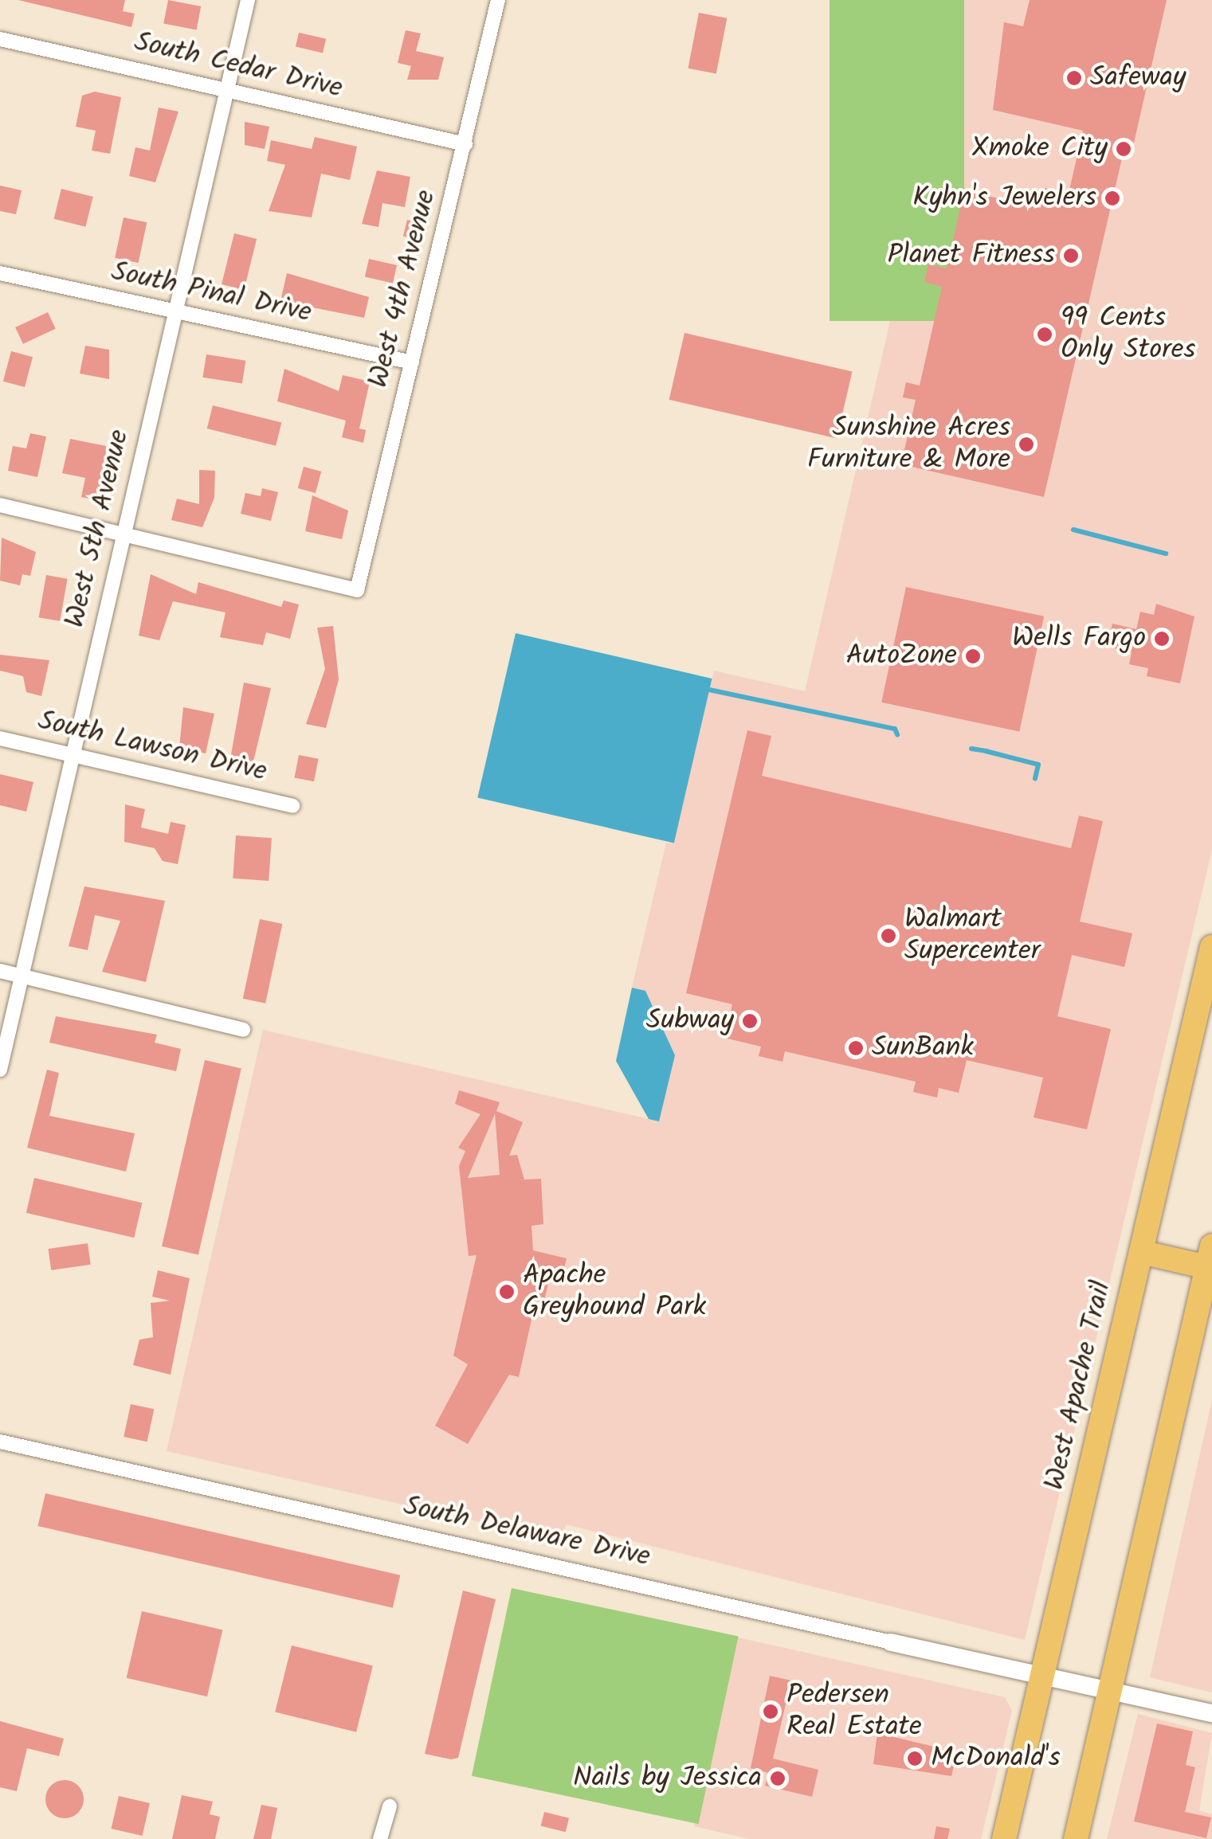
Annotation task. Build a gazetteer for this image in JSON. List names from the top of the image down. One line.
{"streets":{"main road":["West Apache Trail"],"street":["South Cedar Drive","West 4th Avenue","South Pinal Drive","West 5th Avenue","South Lawson Drive","South Delaware Drive"]},"crossings":[["South Cedar Drive","West 4th Avenue"],["South Cedar Drive","West 5th Avenue"],["West 4th Avenue","South Pinal Drive"],["West 4th Avenue","West 5th Avenue"],["South Pinal Drive","West 5th Avenue"],["West 5th Avenue","South Lawson Drive"],["West Apache Trail","South Delaware Drive"]],"places":["Safeway","Xmoke City","Kyhn's Jewelers","Planet Fitness","99 Cents Only Stores","Sunshine Acres Furniture & More","Wells Fargo","AutoZone","Walmart Supercenter","Subway","SunBank","Apache Greyhound Park","Pedersen Real Estate","McDonald's","Nails by Jessica"]}
